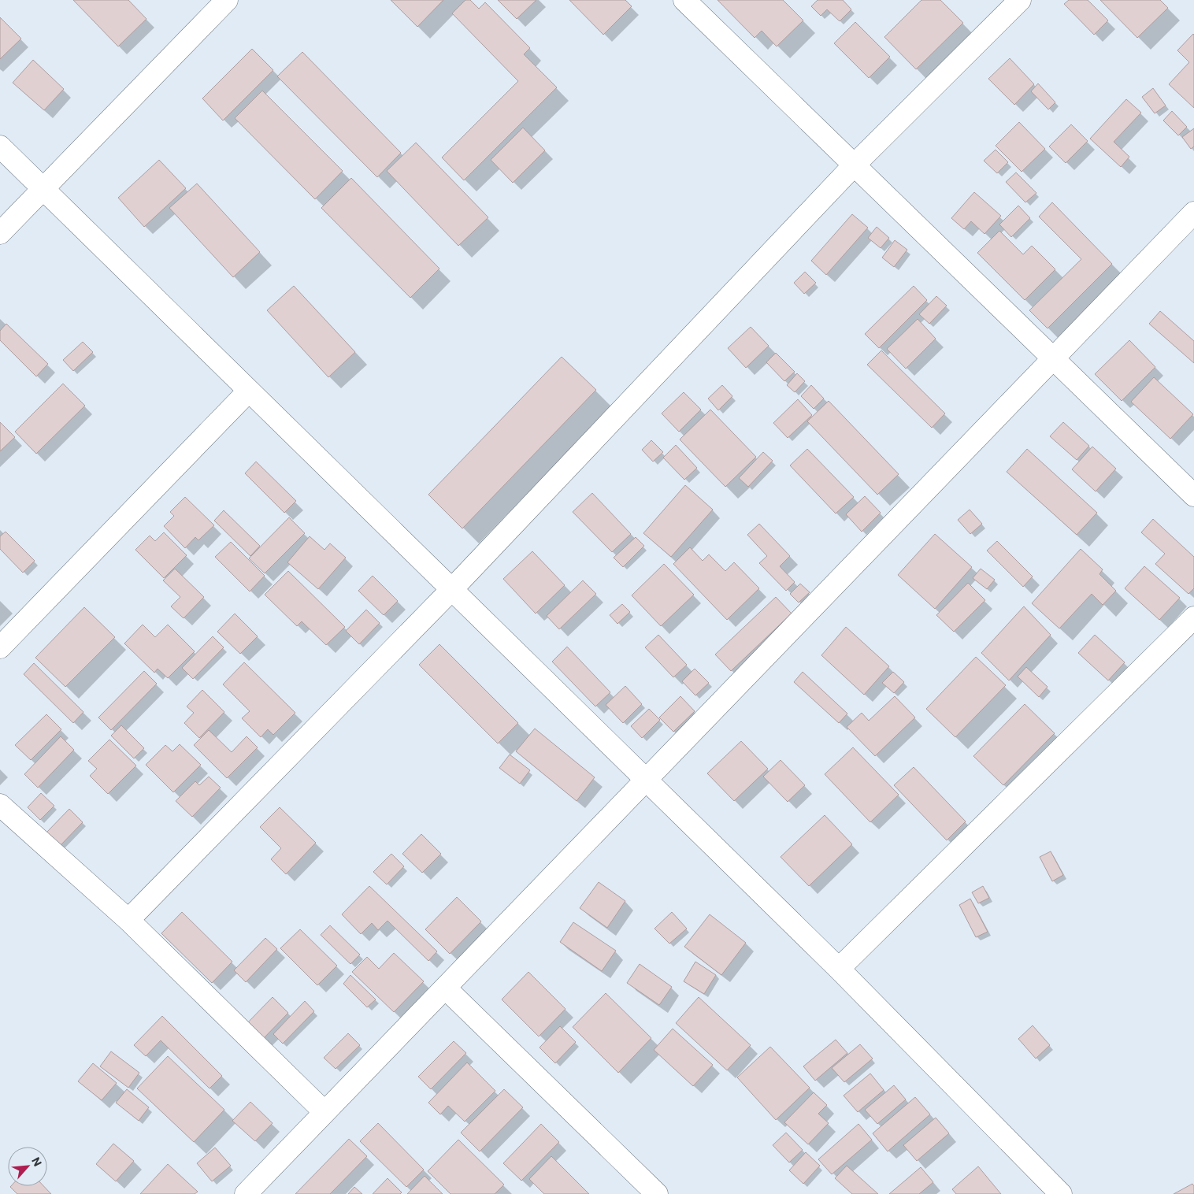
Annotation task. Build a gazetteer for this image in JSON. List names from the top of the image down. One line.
{"north":"top right"}
